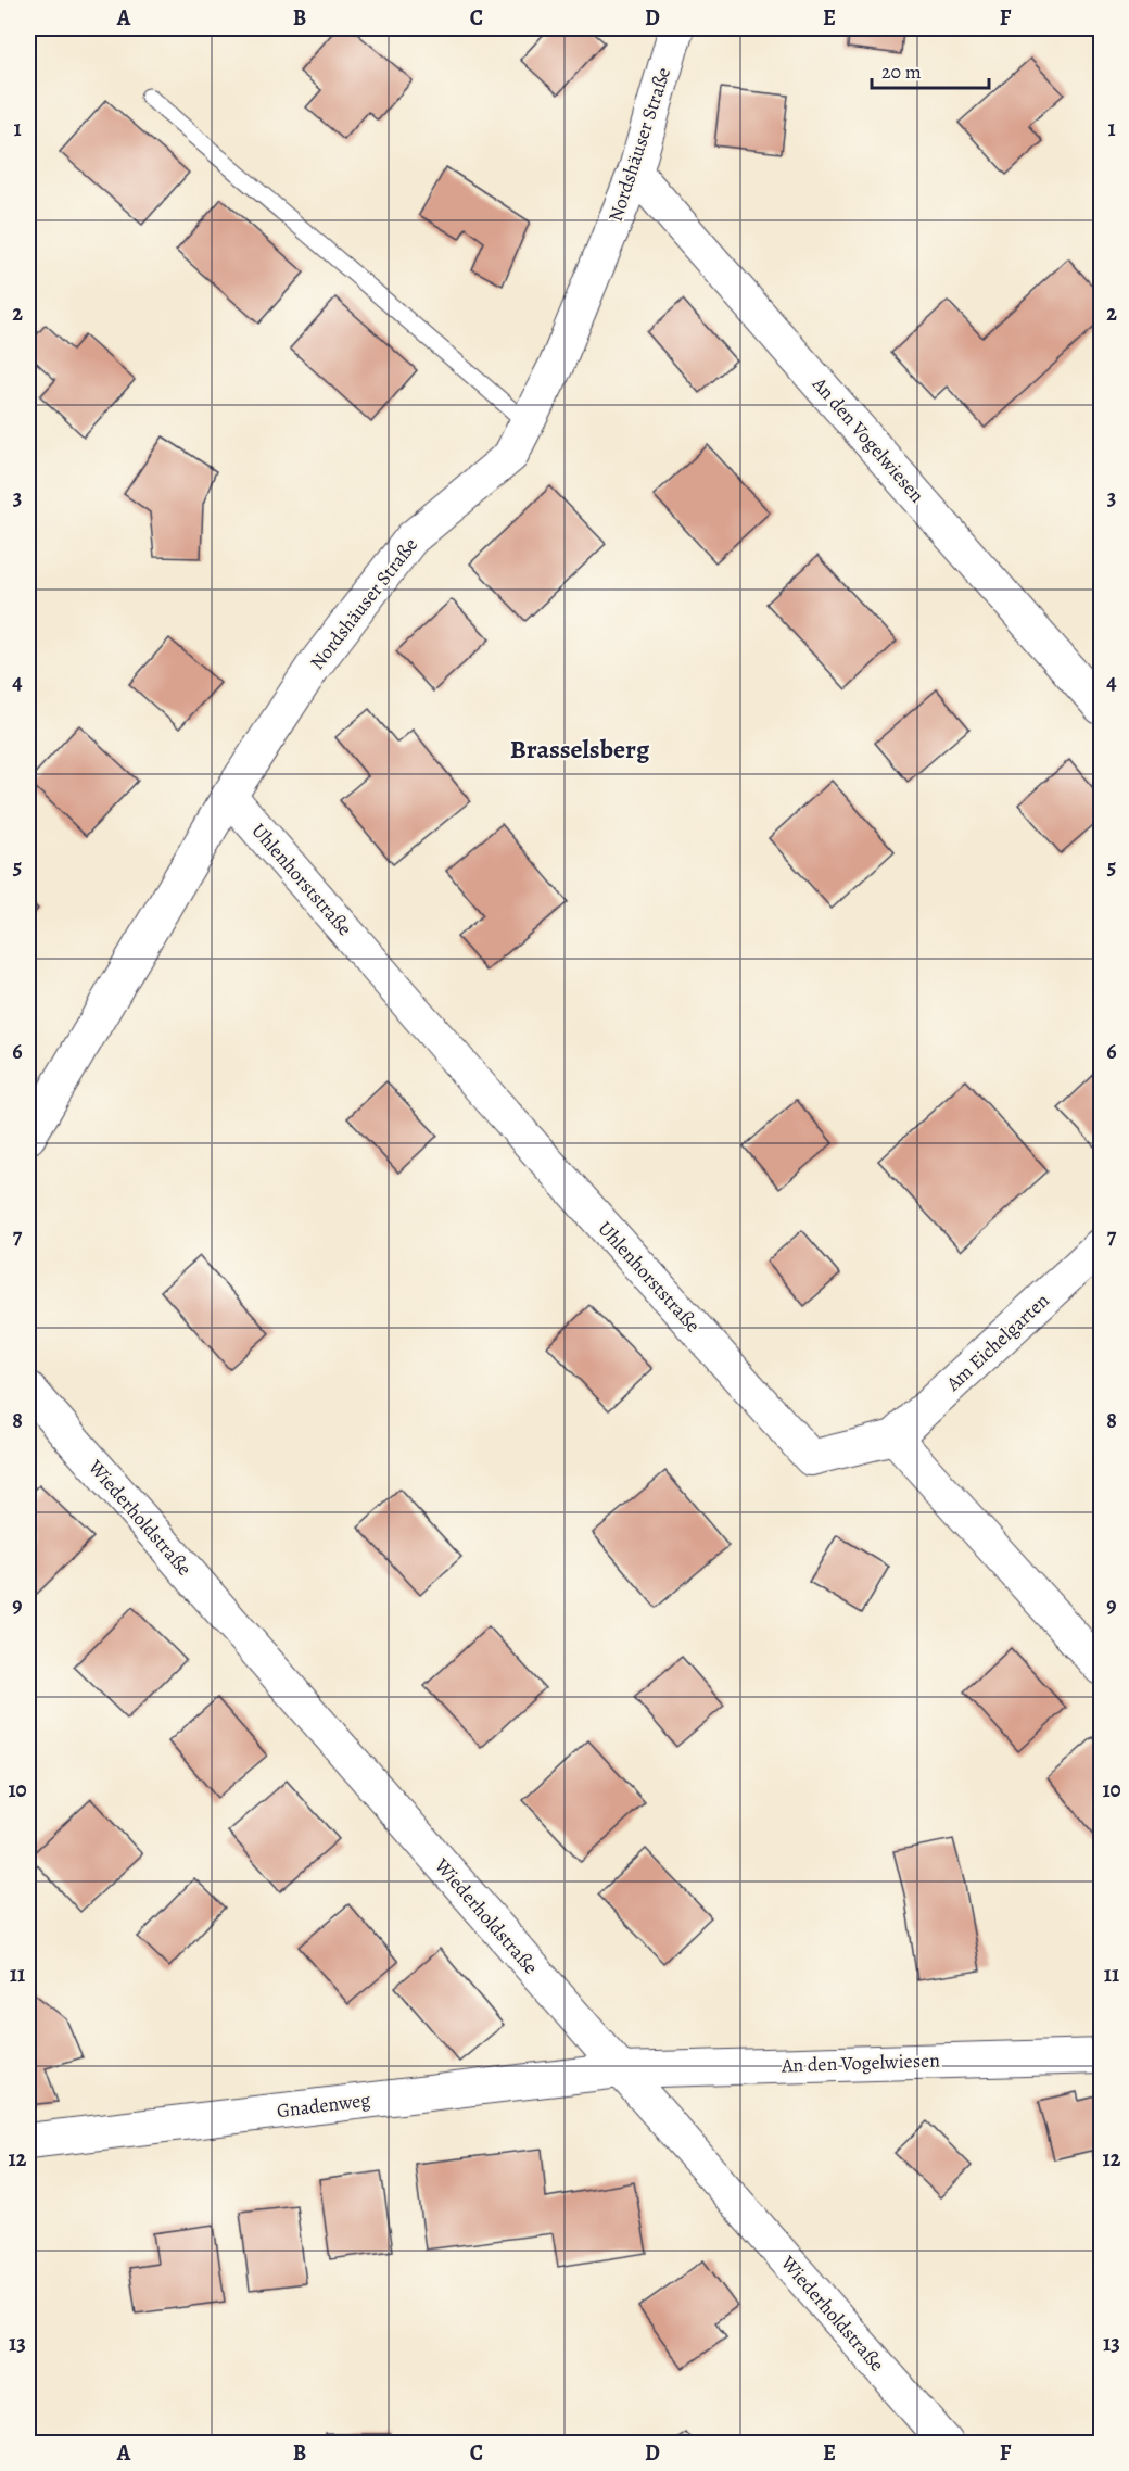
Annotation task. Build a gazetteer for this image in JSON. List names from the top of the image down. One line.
{"streets":{"street":["Nordshäuser Straße","An den Vogelwiesen","Uhlenhorststraße","Am Eichelgarten","Wiederholdstraße","Gnadenweg"]},"crossings":[["Nordshäuser Straße","An den Vogelwiesen"],["Nordshäuser Straße","Uhlenhorststraße"],["An den Vogelwiesen","Wiederholdstraße"],["An den Vogelwiesen","Gnadenweg"],["Uhlenhorststraße","Am Eichelgarten"],["Wiederholdstraße","Gnadenweg"]],"districts":["Brasselsberg"],"scale_bar":"20 m","grid":{"columns":["A","B","C","D","E","F"],"rows":["1","2","3","4","5","6","7","8","9","10","11","12","13"]}}
